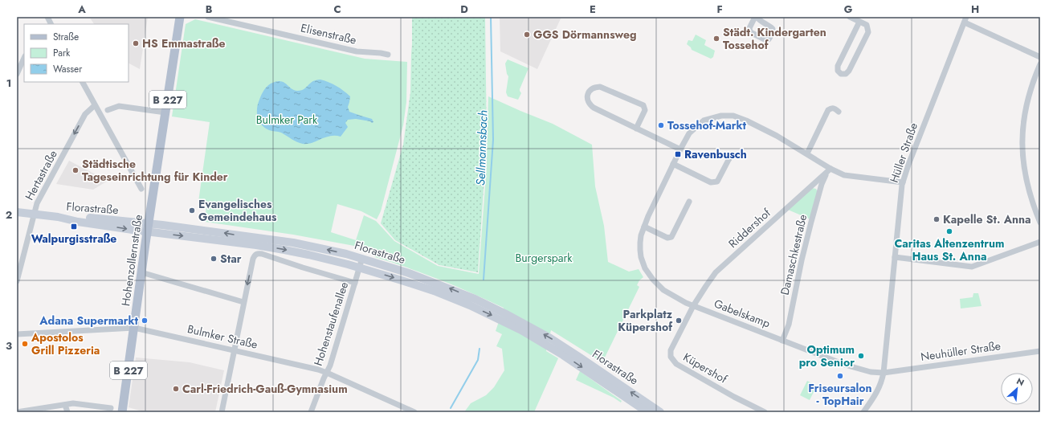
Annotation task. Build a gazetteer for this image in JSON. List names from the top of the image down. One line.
{"streets":{"main road":["B 227","Florastraße","Hohenzollernstraße"],"street":["Elisenstraße","Hüller Straße","Hertastraße","Riddershof","Damaschkestraße","Gabelskamp","Hohenstaufenallee","Bulmker Straße","Neuhüller Straße","Küpershof"]},"crossings":[["Hüller Straße","Gabelskamp"],["Hüller Straße","Neuhüller Straße"],["Hertastraße","Florastraße"],["Florastraße","Hohenzollernstraße"],["Florastraße","Hohenstaufenallee"],["Riddershof","Damaschkestraße"],["Riddershof","Gabelskamp"],["Riddershof","Küpershof"],["Damaschkestraße","Gabelskamp"],["Hohenzollernstraße","Bulmker Straße"],["Gabelskamp","Neuhüller Straße"],["Gabelskamp","Küpershof"],["Hohenstaufenallee","Bulmker Straße"]],"one_way":["Hertastraße"],"water":["Sellmannsbach"],"parks":["Bulmker Park","Burgerspark"],"places":{"other":["GGS Dörmannsweg","Städt. Kindergarten Tossehof","HS Emmastraße","Tossehof-Markt","Städtische Tageseinrichtung für Kinder","Evangelisches Gemeindehaus","Kapelle St. Anna","Caritas Altenzentrum Haus St. Anna","Star","Adana Supermarkt","Parkplatz Küpershof","Apostolos Grill Pizzeria","Optimum pro Senior","Friseursalon - TopHair","Carl-Friedrich-Gauß-Gymnasium"],"transit":["Ravenbusch","Walpurgisstraße"]},"legend":["Straße","Park","Wasser"],"north":"top right","grid":{"columns":["A","B","C","D","E","F","G","H"],"rows":["1","2","3"]}}
